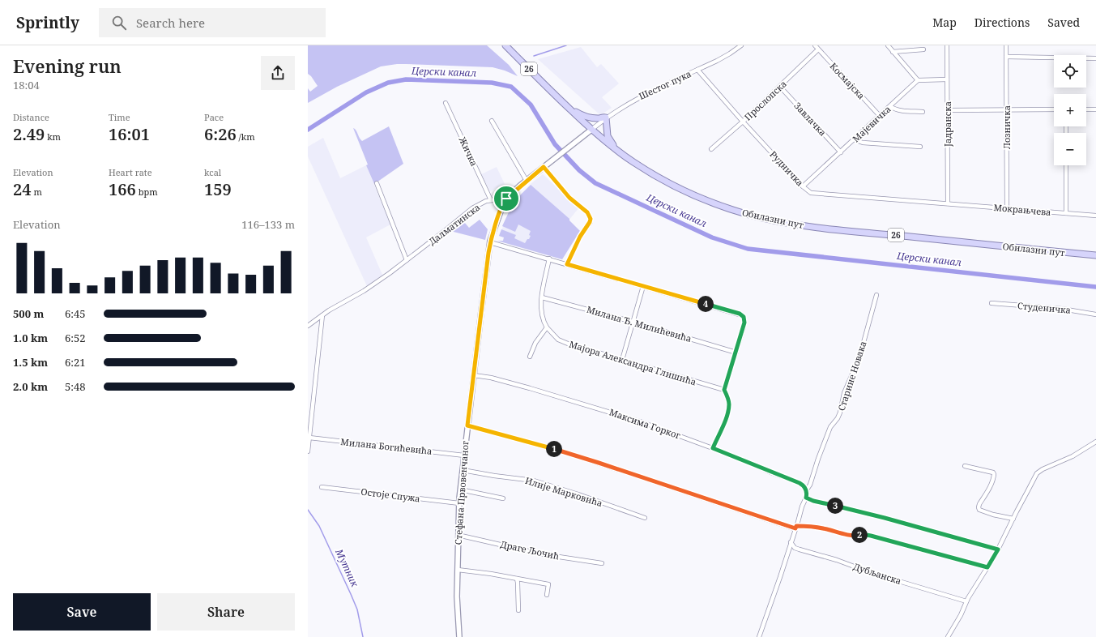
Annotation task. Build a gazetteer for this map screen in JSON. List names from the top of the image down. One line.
{"streets":{"main road":["26","Обилазни пут"],"street":["Космајска","Шестог пука","Прослопска","Завлачка","Мајевичка","Јадранска","Лозничка","Жичка","Рудничка","Мокрањчева","Далматинска","Студеничка","Милана Ђ. Милићевића","Мајора Александра Глишића","Старине Новака","Максима Горког","Милана Богићевића","Илије Марковића","Стефана Првовенчаног","Остоје Спужа","Драге Љочић","Дубљанска"]},"crossings":[["Космајска","Прослопска"],["Космајска","Мајевичка"],["Шестог пука","Рудничка"],["Шестог пука","Обилазни пут"],["Шестог пука","Стефана Првовенчаног"],["Прослопска","Завлачка"],["Прослопска","Рудничка"],["Завлачка","Мајевичка"],["Мајевичка","Рудничка"],["Јадранска","Рудничка"],["Јадранска","Мокрањчева"],["Лозничка","Мокрањчева"],["Жичка","Далматинска"],["Рудничка","Мокрањчева"],["Обилазни пут","Стефана Првовенчаног"],["Далматинска","Стефана Првовенчаног"],["Старине Новака","Максима Горког"],["Старине Новака","Дубљанска"],["Максима Горког","Стефана Првовенчаног"],["Милана Богићевића","Стефана Првовенчаног"],["Илије Марковића","Стефана Првовенчаног"],["Стефана Првовенчаног","Остоје Спужа"],["Стефана Првовенчаног","Драге Љочић"]],"water":["Церски канал","Мутник"],"page":{"header":"Sprintly","search":"Search here","nav":["Map","Directions","Saved"],"heading":["Evening run","18:04"],"map_buttons":["+","−"],"stats":[["Distance","2.49 km"],["Time","16:01"],["Pace","6:26 /km"],["Elevation","24 m"],["Heart rate","166 bpm"],["kcal","159"]],"chart":["Elevation","116–133 m"],"pins":["4","1","3","2"],"list":[{"name":"500 m","note":"6:45"},{"name":"1.0 km","note":"6:52"},{"name":"1.5 km","note":"6:21"},{"name":"2.0 km","note":"5:48"}],"buttons":["Save","Share"]}}
